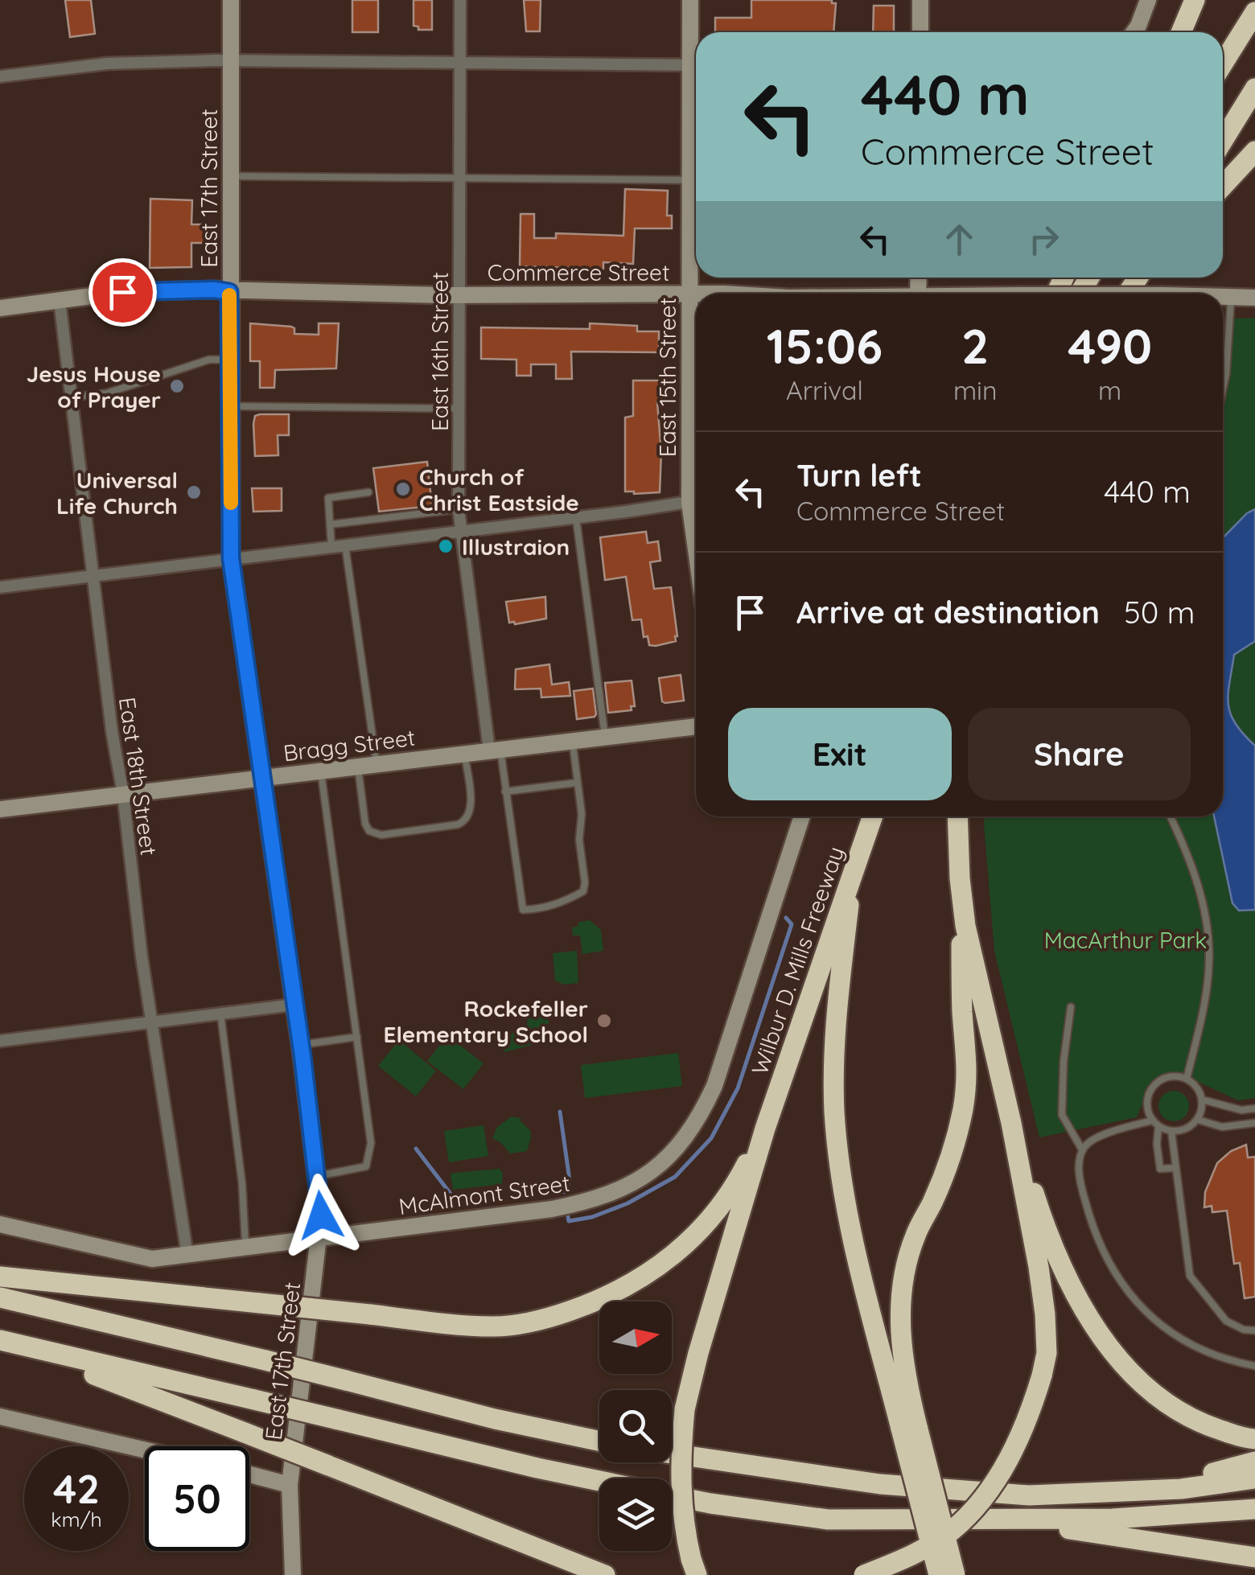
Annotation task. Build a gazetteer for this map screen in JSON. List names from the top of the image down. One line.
{"streets":{"highway":["Wilbur D. Mills Freeway"],"street":["East 17th Street","Commerce Street","East 16th Street","East 15th Street","Bragg Street","East 18th Street","McAlmont Street"]},"crossings":[["East 17th Street","Commerce Street"],["East 17th Street","Bragg Street"],["East 17th Street","McAlmont Street"],["Commerce Street","East 16th Street"],["Commerce Street","East 15th Street"],["Commerce Street","East 18th Street"],["East 16th Street","Bragg Street"],["Bragg Street","East 18th Street"],["East 18th Street","McAlmont Street"]],"parks":["MacArthur Park"],"places":["Jesus House of Prayer","Church of Christ Eastside","Universal Life Church","Illustraion","Rockefeller Elementary School"],"north":"right","page":{"turn":["440 m","Commerce Street"],"eta":["15:06","Arrival","2","min","490","m"],"list":[{"name":"Turn left","note":"Commerce Street","value":"440 m"},{"name":"Arrive at destination","value":"50 m"}],"buttons":["Exit","Share"],"speed":"42 km/h","limit":"50"}}
